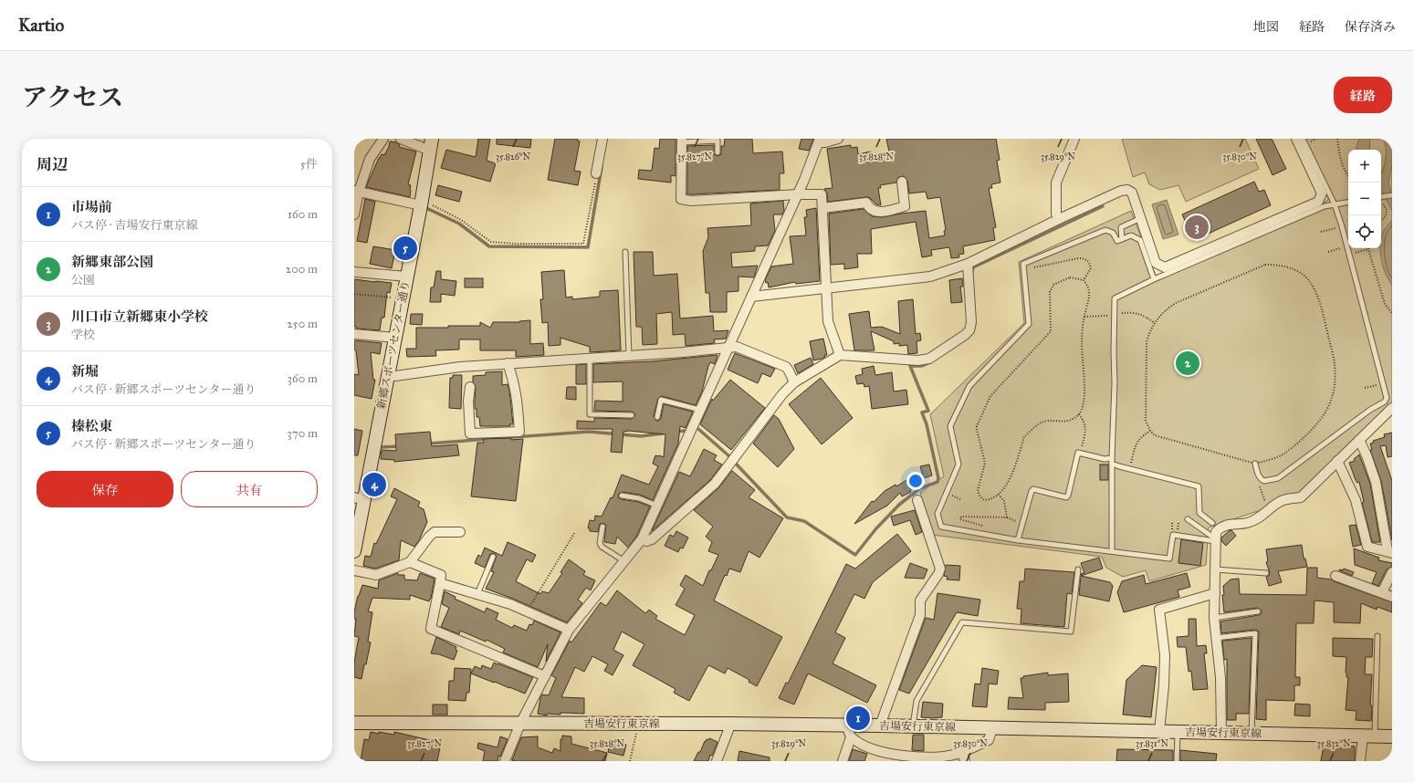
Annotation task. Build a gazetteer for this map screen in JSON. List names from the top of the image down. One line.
{"streets":{"main road":["新郷スポーツセンター通り","吉場安行東京線"]},"page":{"header":"Kartio","nav":["地図","経路","保存済み"],"title":"アクセス","buttons":["経路",["保存","共有"]],"heading":["周辺","5件"],"map_buttons":["+","−"],"list":[{"mark":"1","name":"市場前","note":"バス停 · 吉場安行東京線","value":"160 m"},{"mark":"2","name":"新郷東部公園","note":"公園","value":"200 m"},{"mark":"3","name":"川口市立新郷東小学校","note":"学校","value":"250 m"},{"mark":"4","name":"新堀","note":"バス停 · 新郷スポーツセンター通り","value":"360 m"},{"mark":"5","name":"榛松東","note":"バス停 · 新郷スポーツセンター通り","value":"370 m"}],"pins":["3","5","2","4","1"]},"coordinates":["35.826°N","35.827°N","35.828°N","35.829°N","35.830°N","35.831°N","35.832°N"]}
